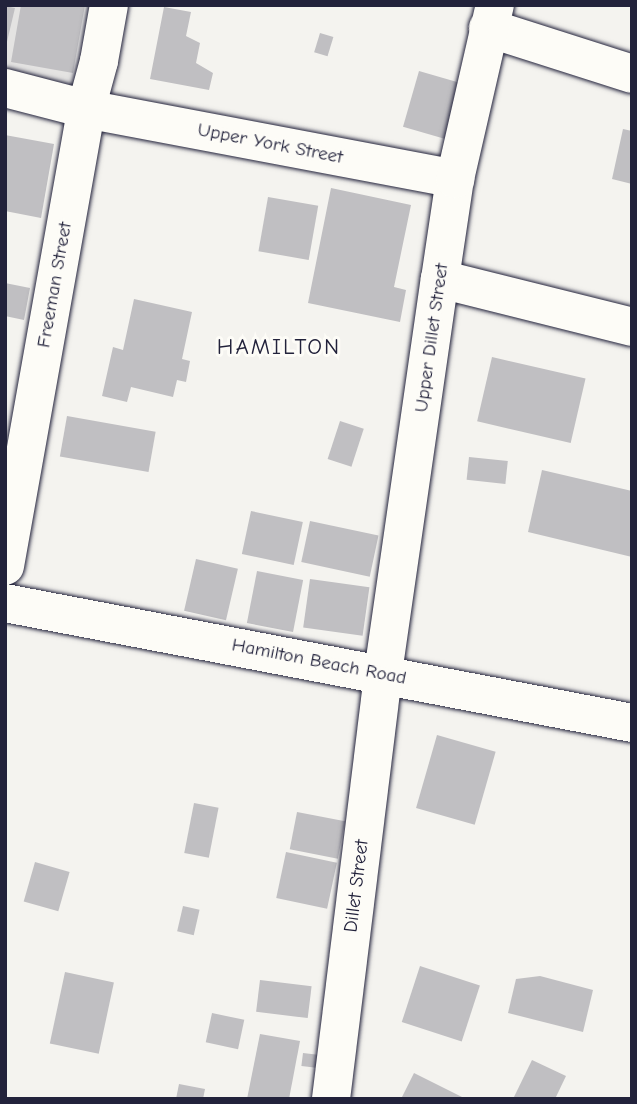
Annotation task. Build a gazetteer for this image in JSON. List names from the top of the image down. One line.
{"streets":{"street":["Upper York Street","Freeman Street","Upper Dillet Street","Hamilton Beach Road","Dillet Street"]},"crossings":[["Upper York Street","Freeman Street"],["Upper York Street","Upper Dillet Street"],["Upper Dillet Street","Hamilton Beach Road"],["Upper Dillet Street","Dillet Street"],["Hamilton Beach Road","Dillet Street"]],"districts":["HAMILTON"]}
